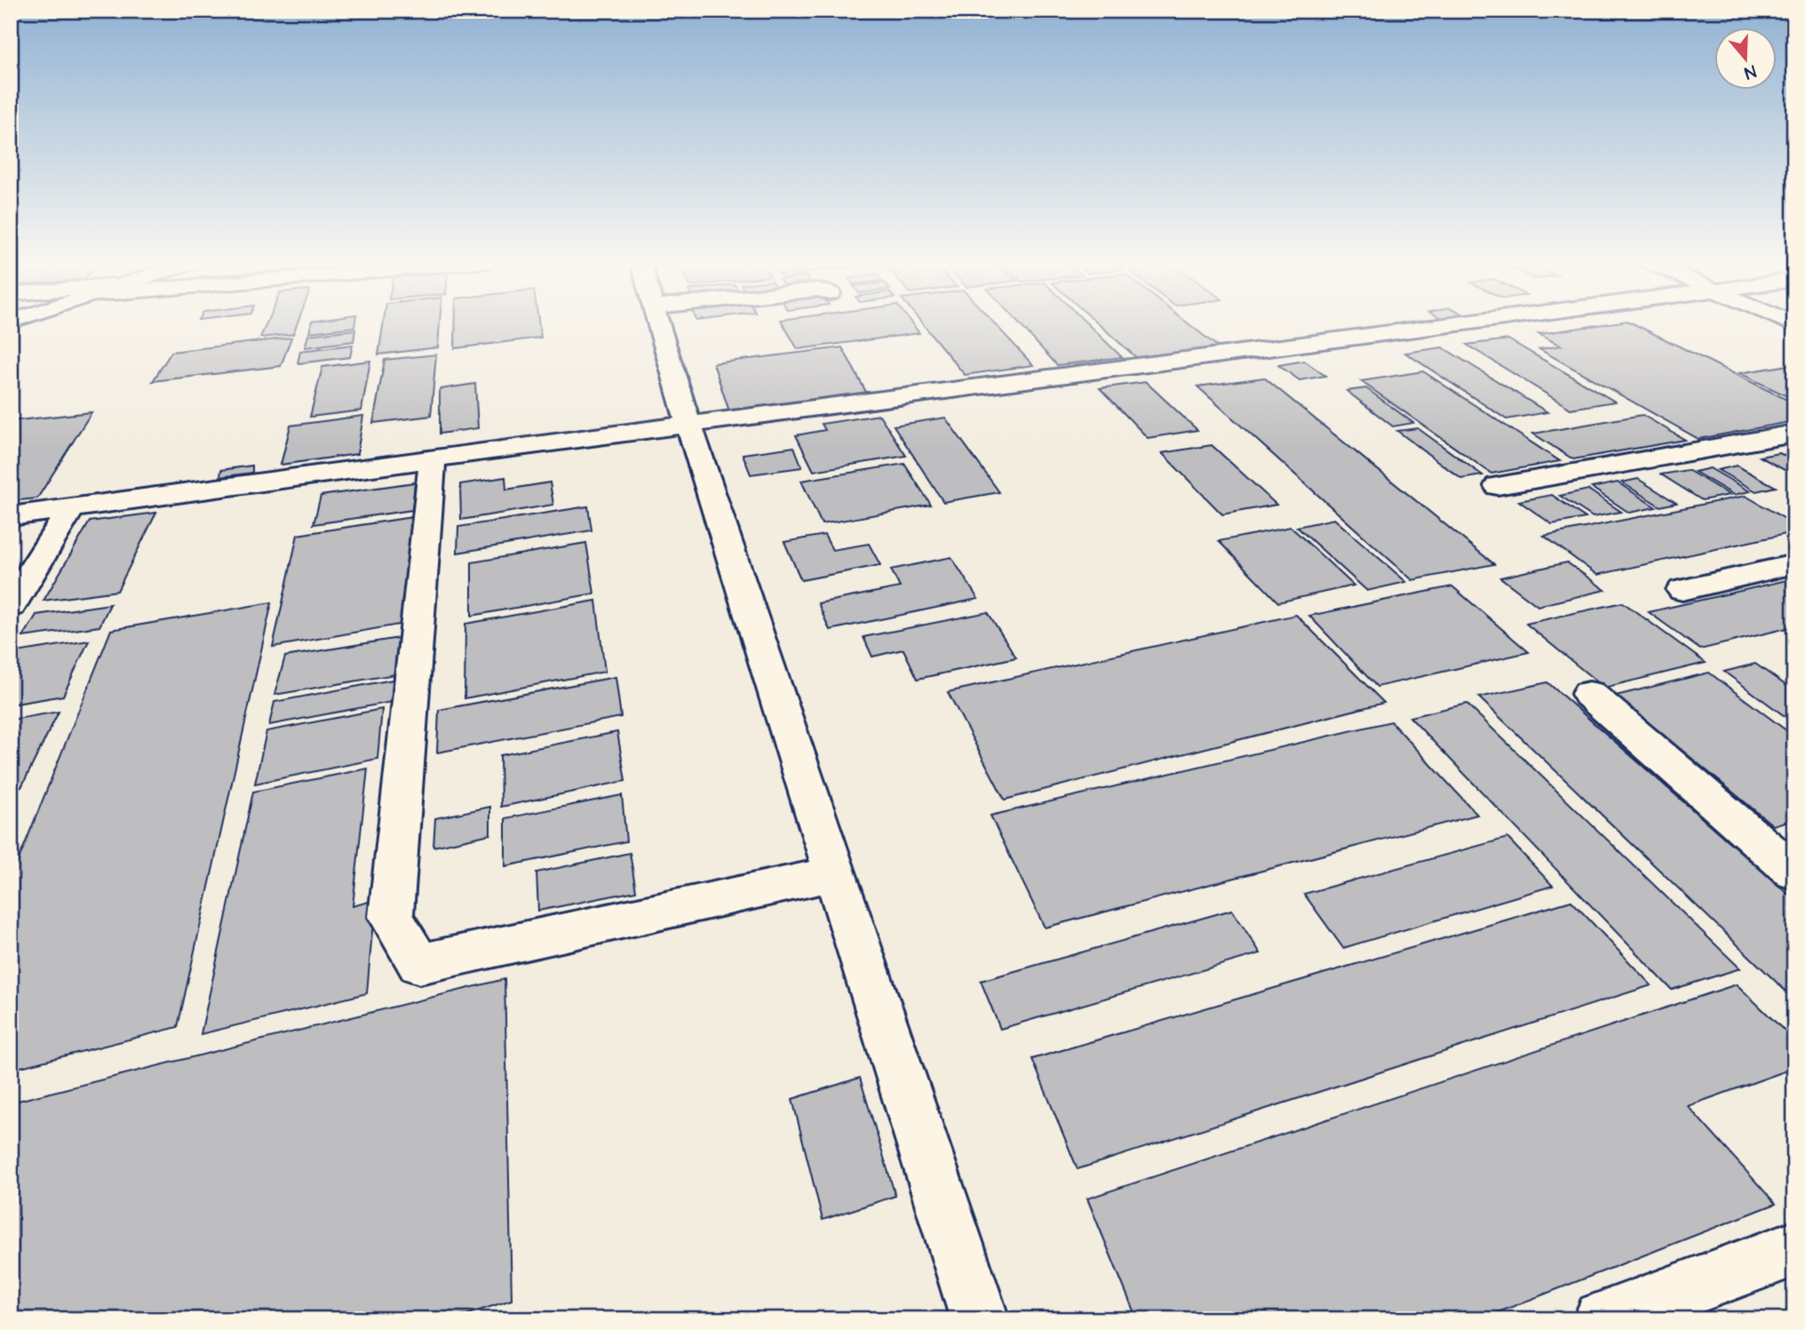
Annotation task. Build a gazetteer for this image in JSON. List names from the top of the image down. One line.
{"north":"bottom"}
